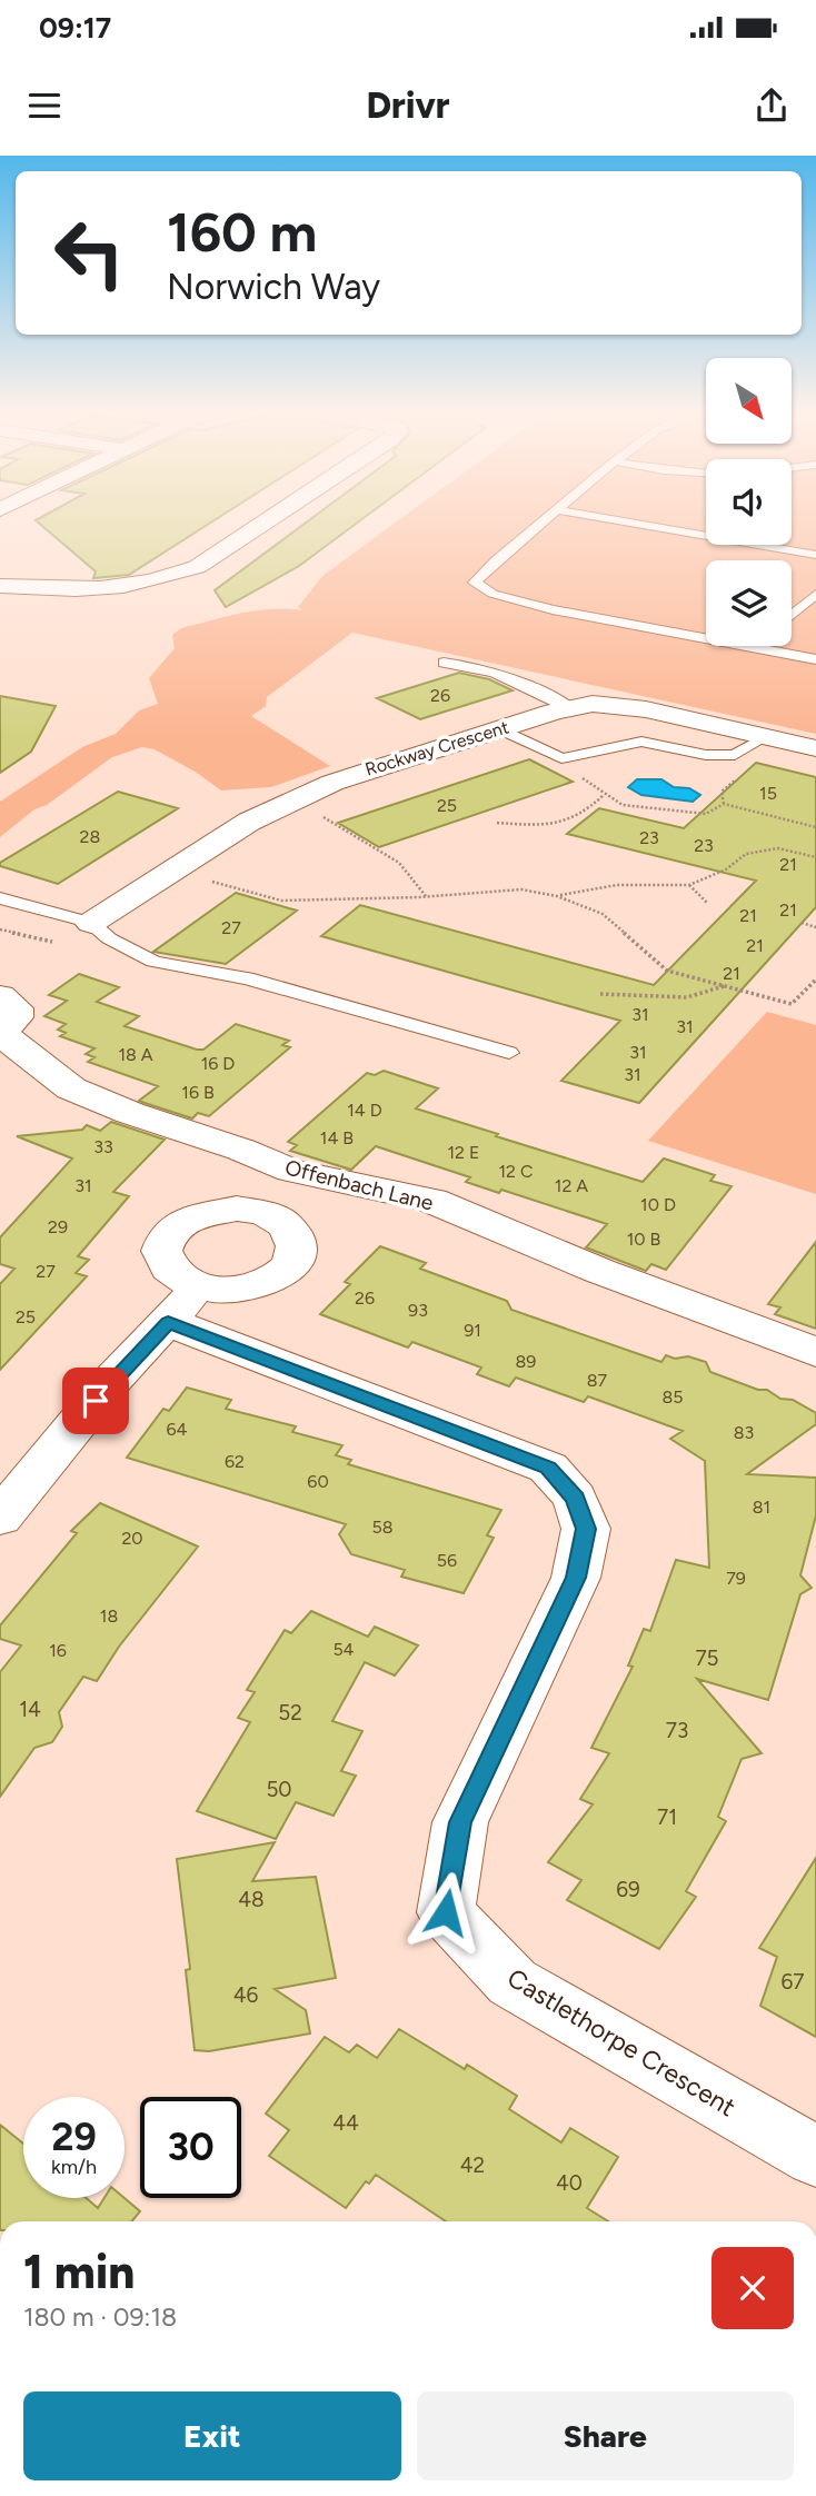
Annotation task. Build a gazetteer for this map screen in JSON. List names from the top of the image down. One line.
{"streets":{"street":["Rockway Crescent","Offenbach Lane","Castlethorpe Crescent"]},"house_numbers":["26","15","25","28","23","23","21","21","21","27","21","21","31","31","31","18 A","16 D","31","16 B","14 D","14 B","33","12 E","12 C","31","12 A","10 D","29","10 B","27","26","93","25","91","89","87","85","64","83","62","60","81","58","20","56","79","18","54","16","75","14","52","73","50","71","69","48","67","46","44","42","40"],"north":"bottom right","page":{"status":"09:17","header":"Drivr","turn":["160 m","Norwich Way"],"speed":"29 km/h","limit":"30","heading":["1 min","180 m · 09:18"],"buttons":["Exit","Share"]}}
